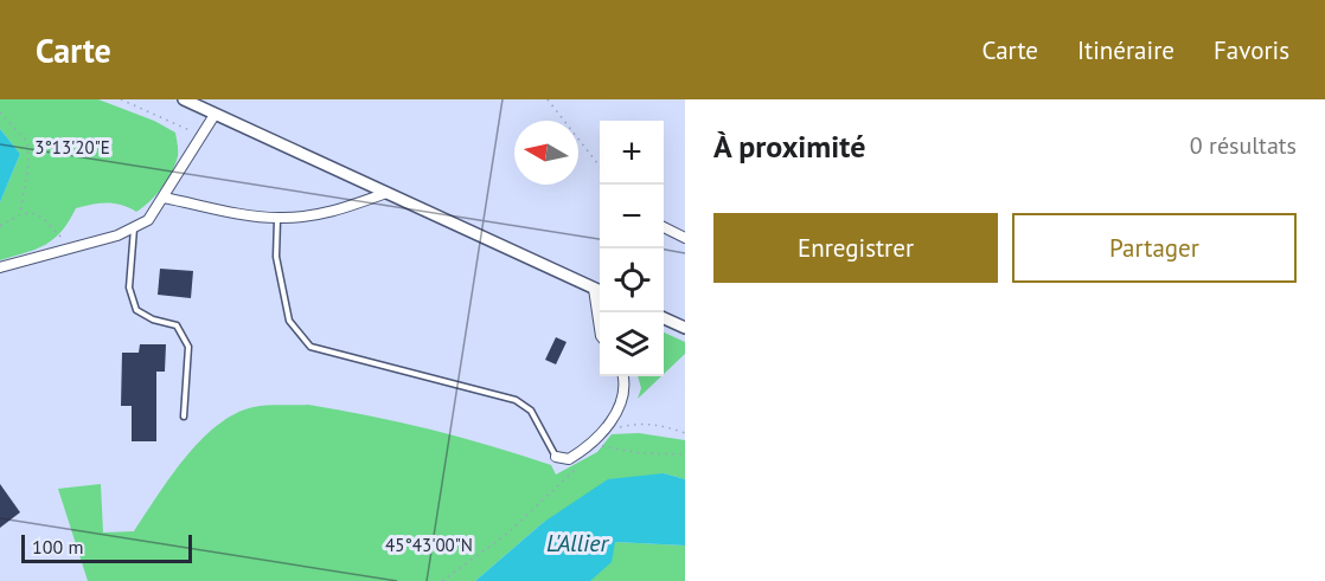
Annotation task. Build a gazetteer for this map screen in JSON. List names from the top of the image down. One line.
{"water":["L'Allier"],"scale_bar":"100 m","north":"left","page":{"header":"Carte","nav":["Carte","Itinéraire","Favoris"],"heading":["À proximité","0 résultats"],"map_buttons":["+","−"],"buttons":["Enregistrer","Partager"],"scale":"100 m"},"coordinates":["3°13'20\"E","45°43'00\"N"]}
